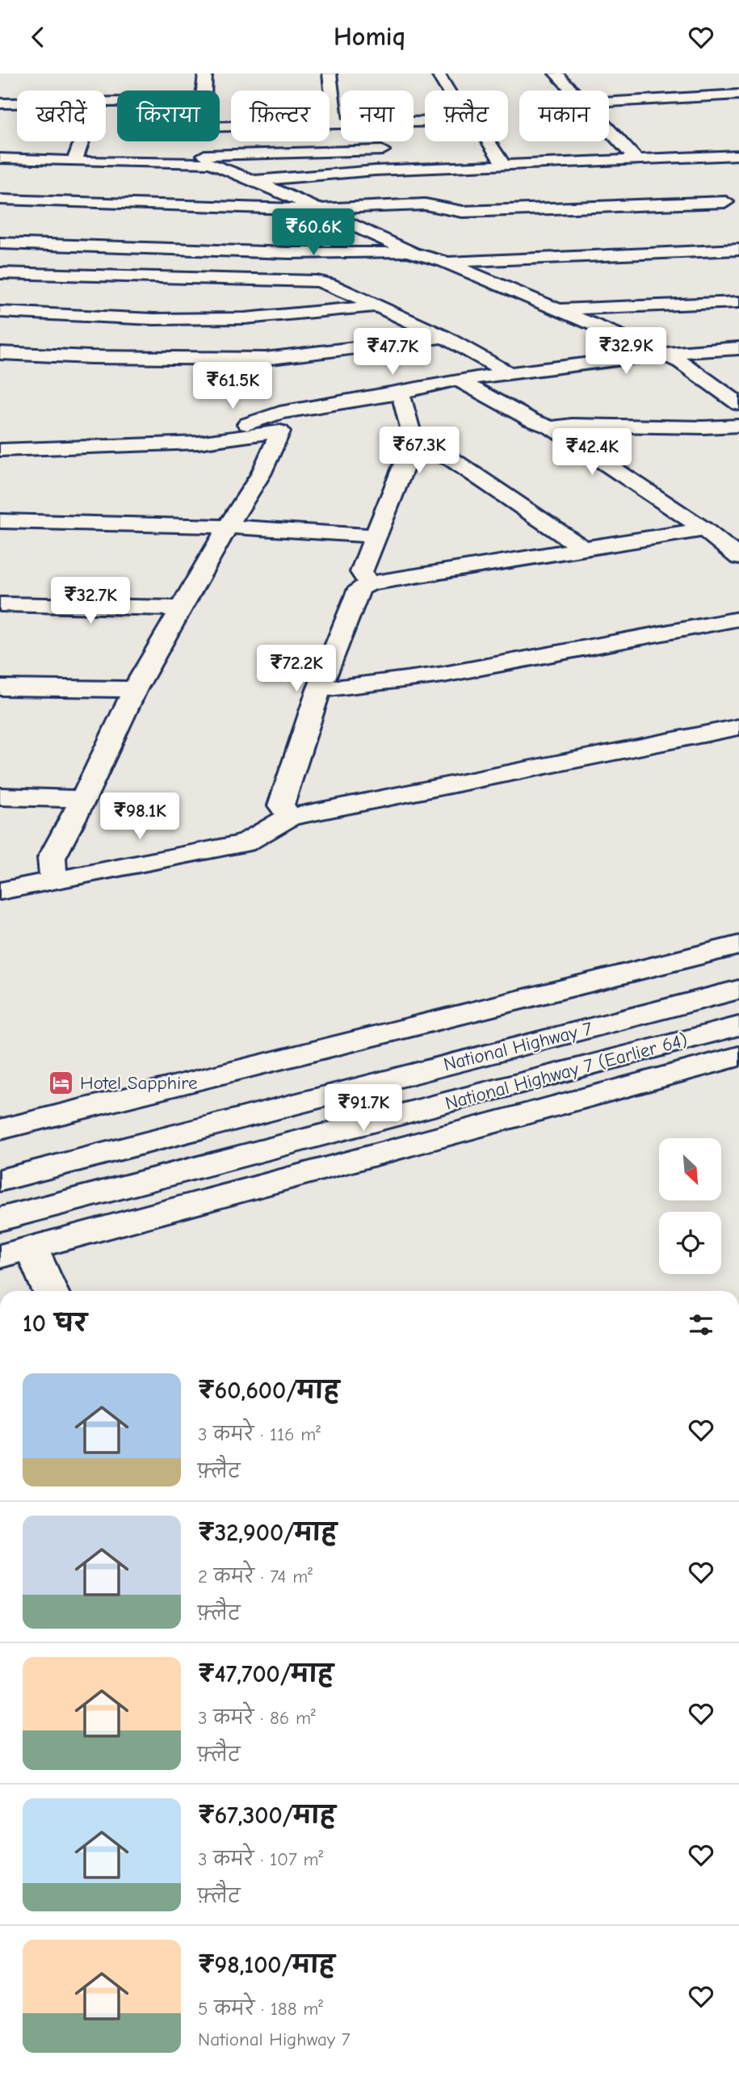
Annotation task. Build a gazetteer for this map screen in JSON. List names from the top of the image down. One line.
{"streets":{"main road":["National Highway 7","National Highway 7 (Earlier 64)"]},"places":{"hotel":["Hotel Sapphire"]},"north":"bottom right","page":{"header":"Homiq","chip":["खरीदें","किराया","फ़िल्टर","नया","फ़्लैट","मकान"],"price":["₹60.6K","₹32.9K","₹47.7K","₹61.5K","₹67.3K","₹42.4K","₹32.7K","₹72.2K","₹98.1K","₹91.7K"],"heading":"10 घर","list":[{"name":"₹60,600/माह","note":"3 कमरे · 116 m² · फ़्लैट"},{"name":"₹32,900/माह","note":"2 कमरे · 74 m² · फ़्लैट"},{"name":"₹47,700/माह","note":"3 कमरे · 86 m² · फ़्लैट"},{"name":"₹67,300/माह","note":"3 कमरे · 107 m² · फ़्लैट"},{"name":"₹98,100/माह","note":"5 कमरे · 188 m² · National Highway 7"}]}}
